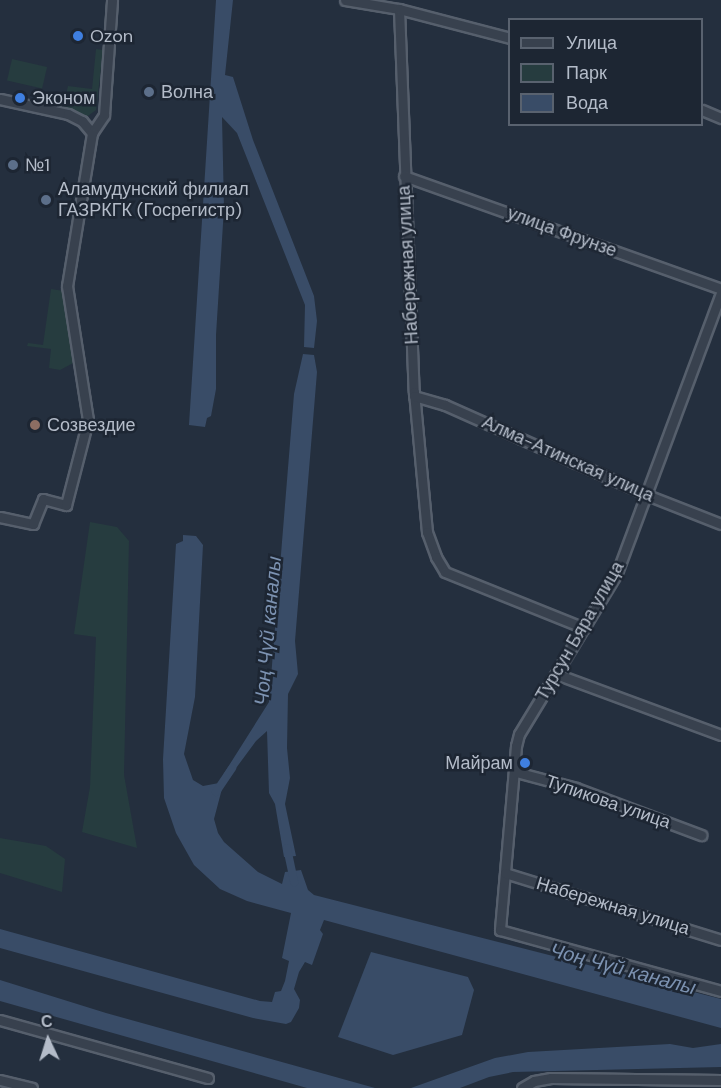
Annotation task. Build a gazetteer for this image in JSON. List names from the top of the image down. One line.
{"streets":{"street":["улица Фрунзе","Набережная улица","Алма-Атинская улица","Турсун Бяра улица","Тупикова улица"]},"crossings":[["улица Фрунзе","Набережная улица"],["улица Фрунзе","Турсун Бяра улица"],["Набережная улица","Алма-Атинская улица"],["Набережная улица","Турсун Бяра улица"],["Алма-Атинская улица","Турсун Бяра улица"],["Турсун Бяра улица","Тупикова улица"]],"water":["Чоң Чүй каналы"],"places":["Ozon","Волна","Эконом","№1","Аламудунский филиал ГАЗРКГК (Госрегистр)","Созвездие","Майрам"],"legend":["Улица","Парк","Вода"],"north":"top"}
